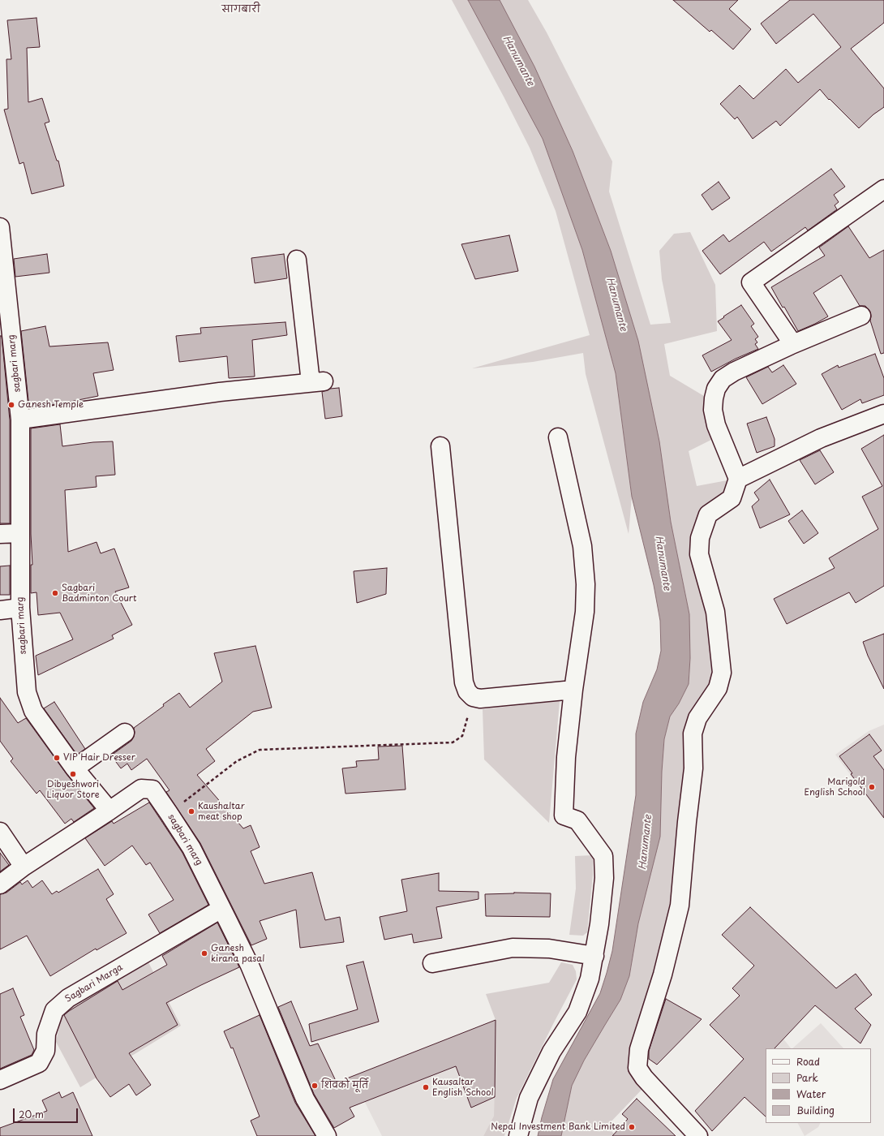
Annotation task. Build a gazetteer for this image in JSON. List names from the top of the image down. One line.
{"streets":{"street":["sagbari marg","Sagbari Marga"]},"crossings":[["sagbari marg","Sagbari Marga"]],"districts":["सागबारी"],"water":["Hanumante"],"places":["Ganesh Temple","Sagbari Badminton Court","VIP Hair Dresser","Dibyeshwori Liquor Store","Marigold English School","Kaushaltar meat shop","Ganesh kirana pasal","शिवको मूर्ति","Kausaltar English School","Nepal Investment Bank Limited"],"legend":["Road","Park","Water","Building"],"scale_bar":"20 m"}
